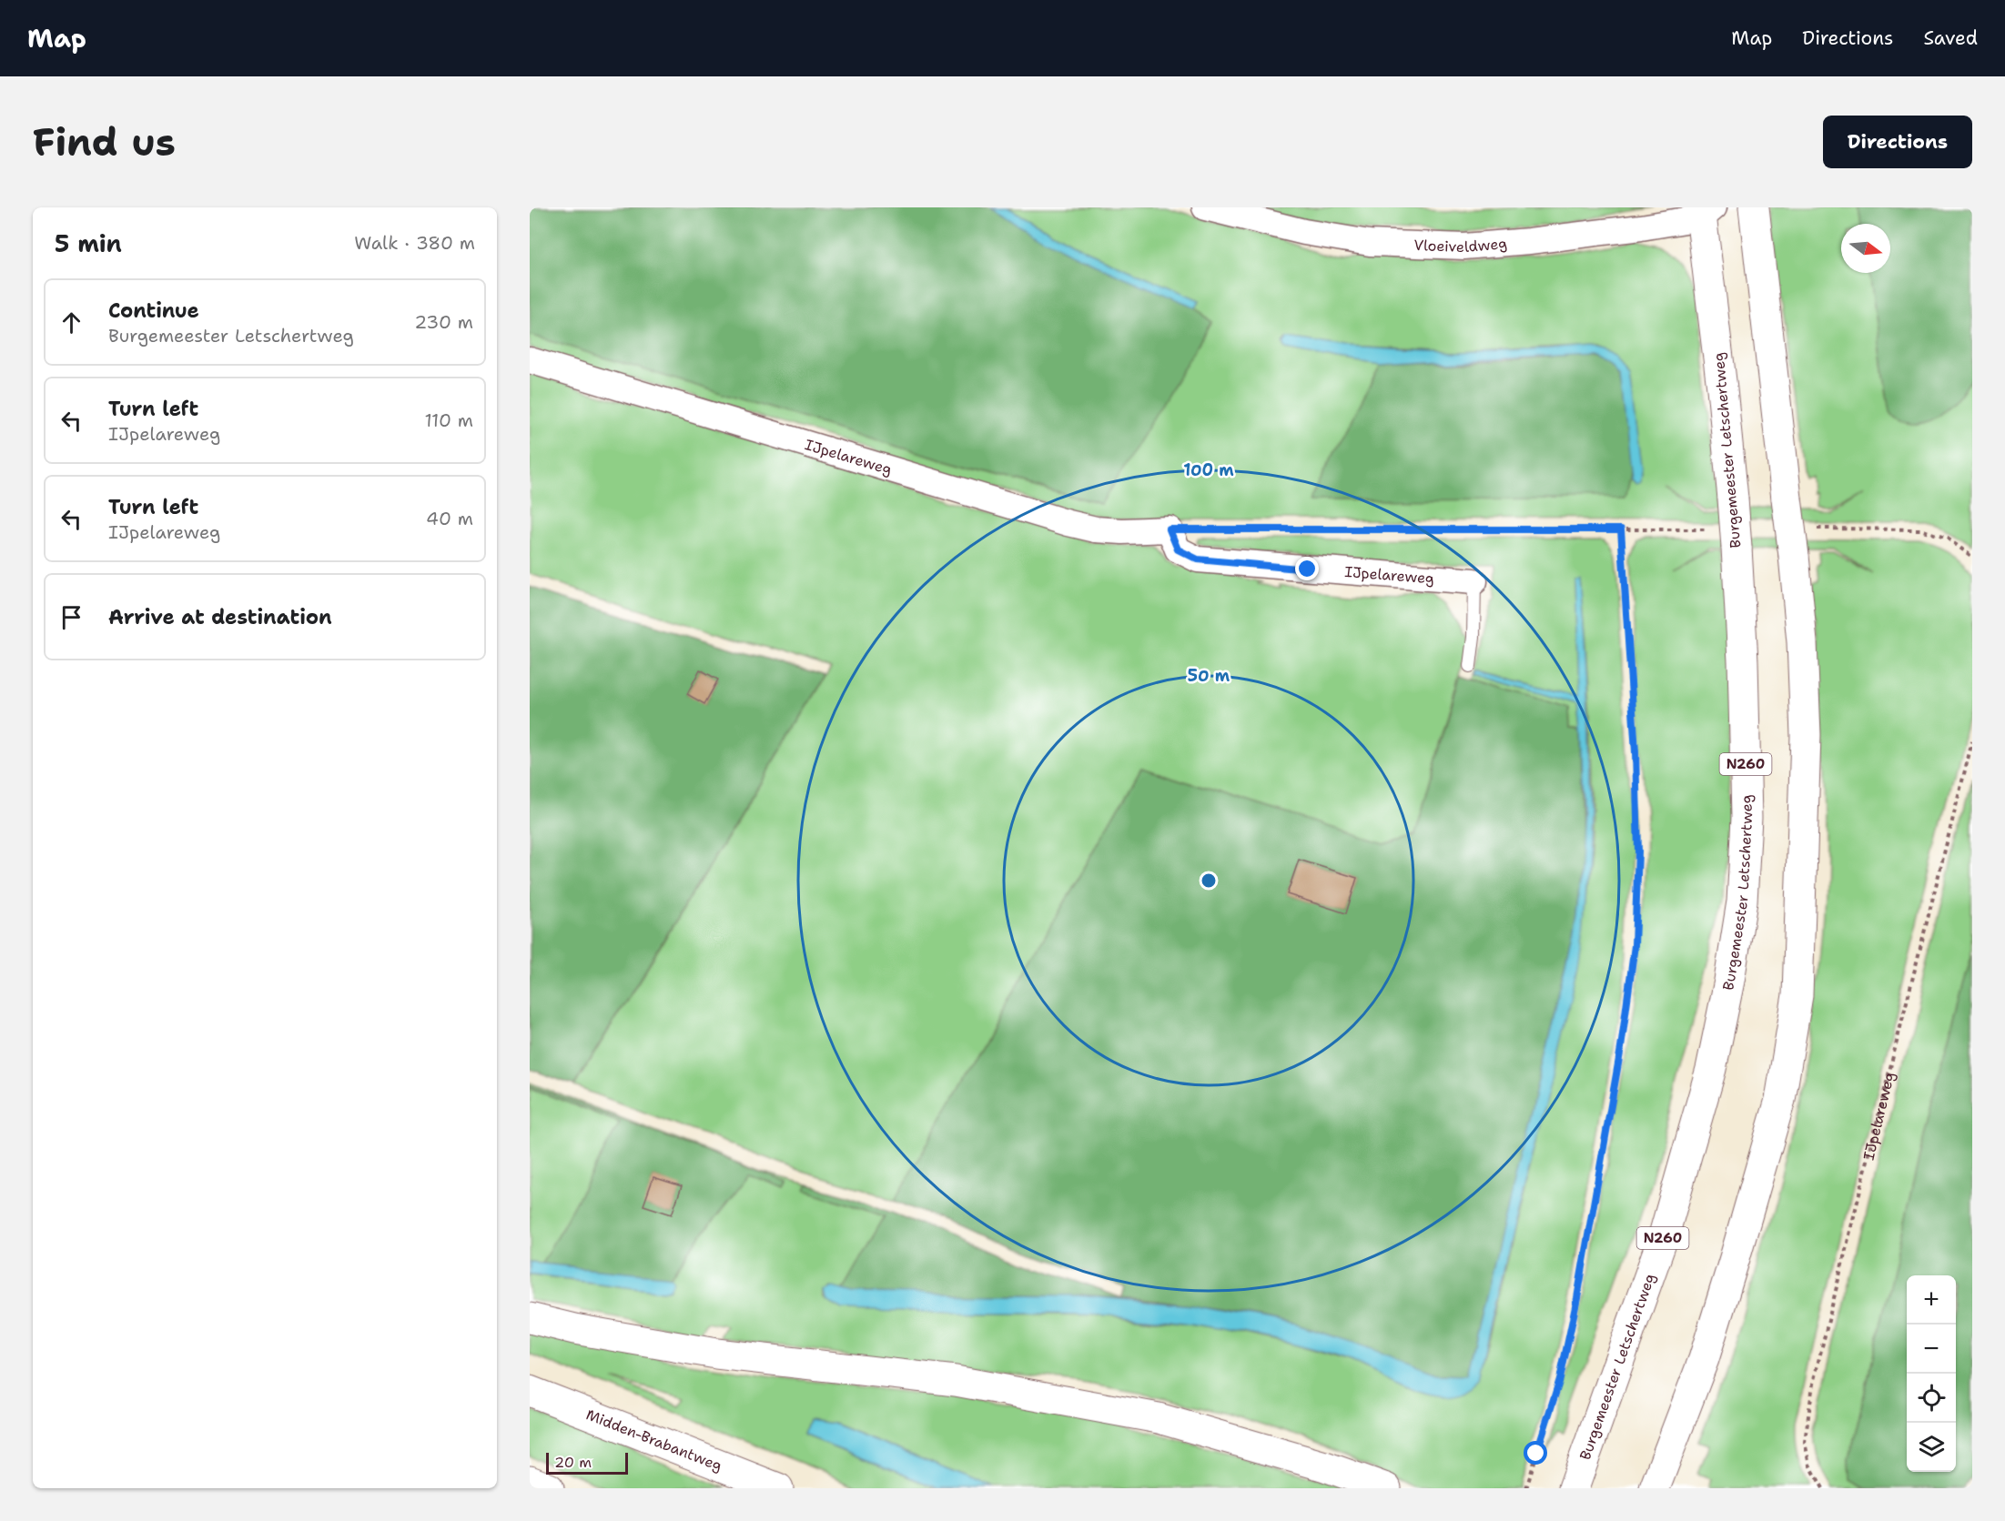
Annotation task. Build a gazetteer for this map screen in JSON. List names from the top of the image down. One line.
{"streets":{"main road":["Burgemeester Letschertweg","N260","Midden-Brabantweg"],"street":["Vloeiveldweg","IJpelareweg"]},"crossings":[["Vloeiveldweg","Burgemeester Letschertweg"]],"scale_bar":"20 m","north":"right","page":{"header":"Map","nav":["Map","Directions","Saved"],"buttons":"Directions","title":"Find us","heading":["5 min","Walk · 380 m"],"list":[["Continue","Burgemeester Letschertweg","230 m"],["Turn left","IJpelareweg","110 m"],["Turn left","IJpelareweg","40 m"],"Arrive at destination"],"map_buttons":["+","−"],"scale":"20 m"},"rings":["100 m","50 m"]}
